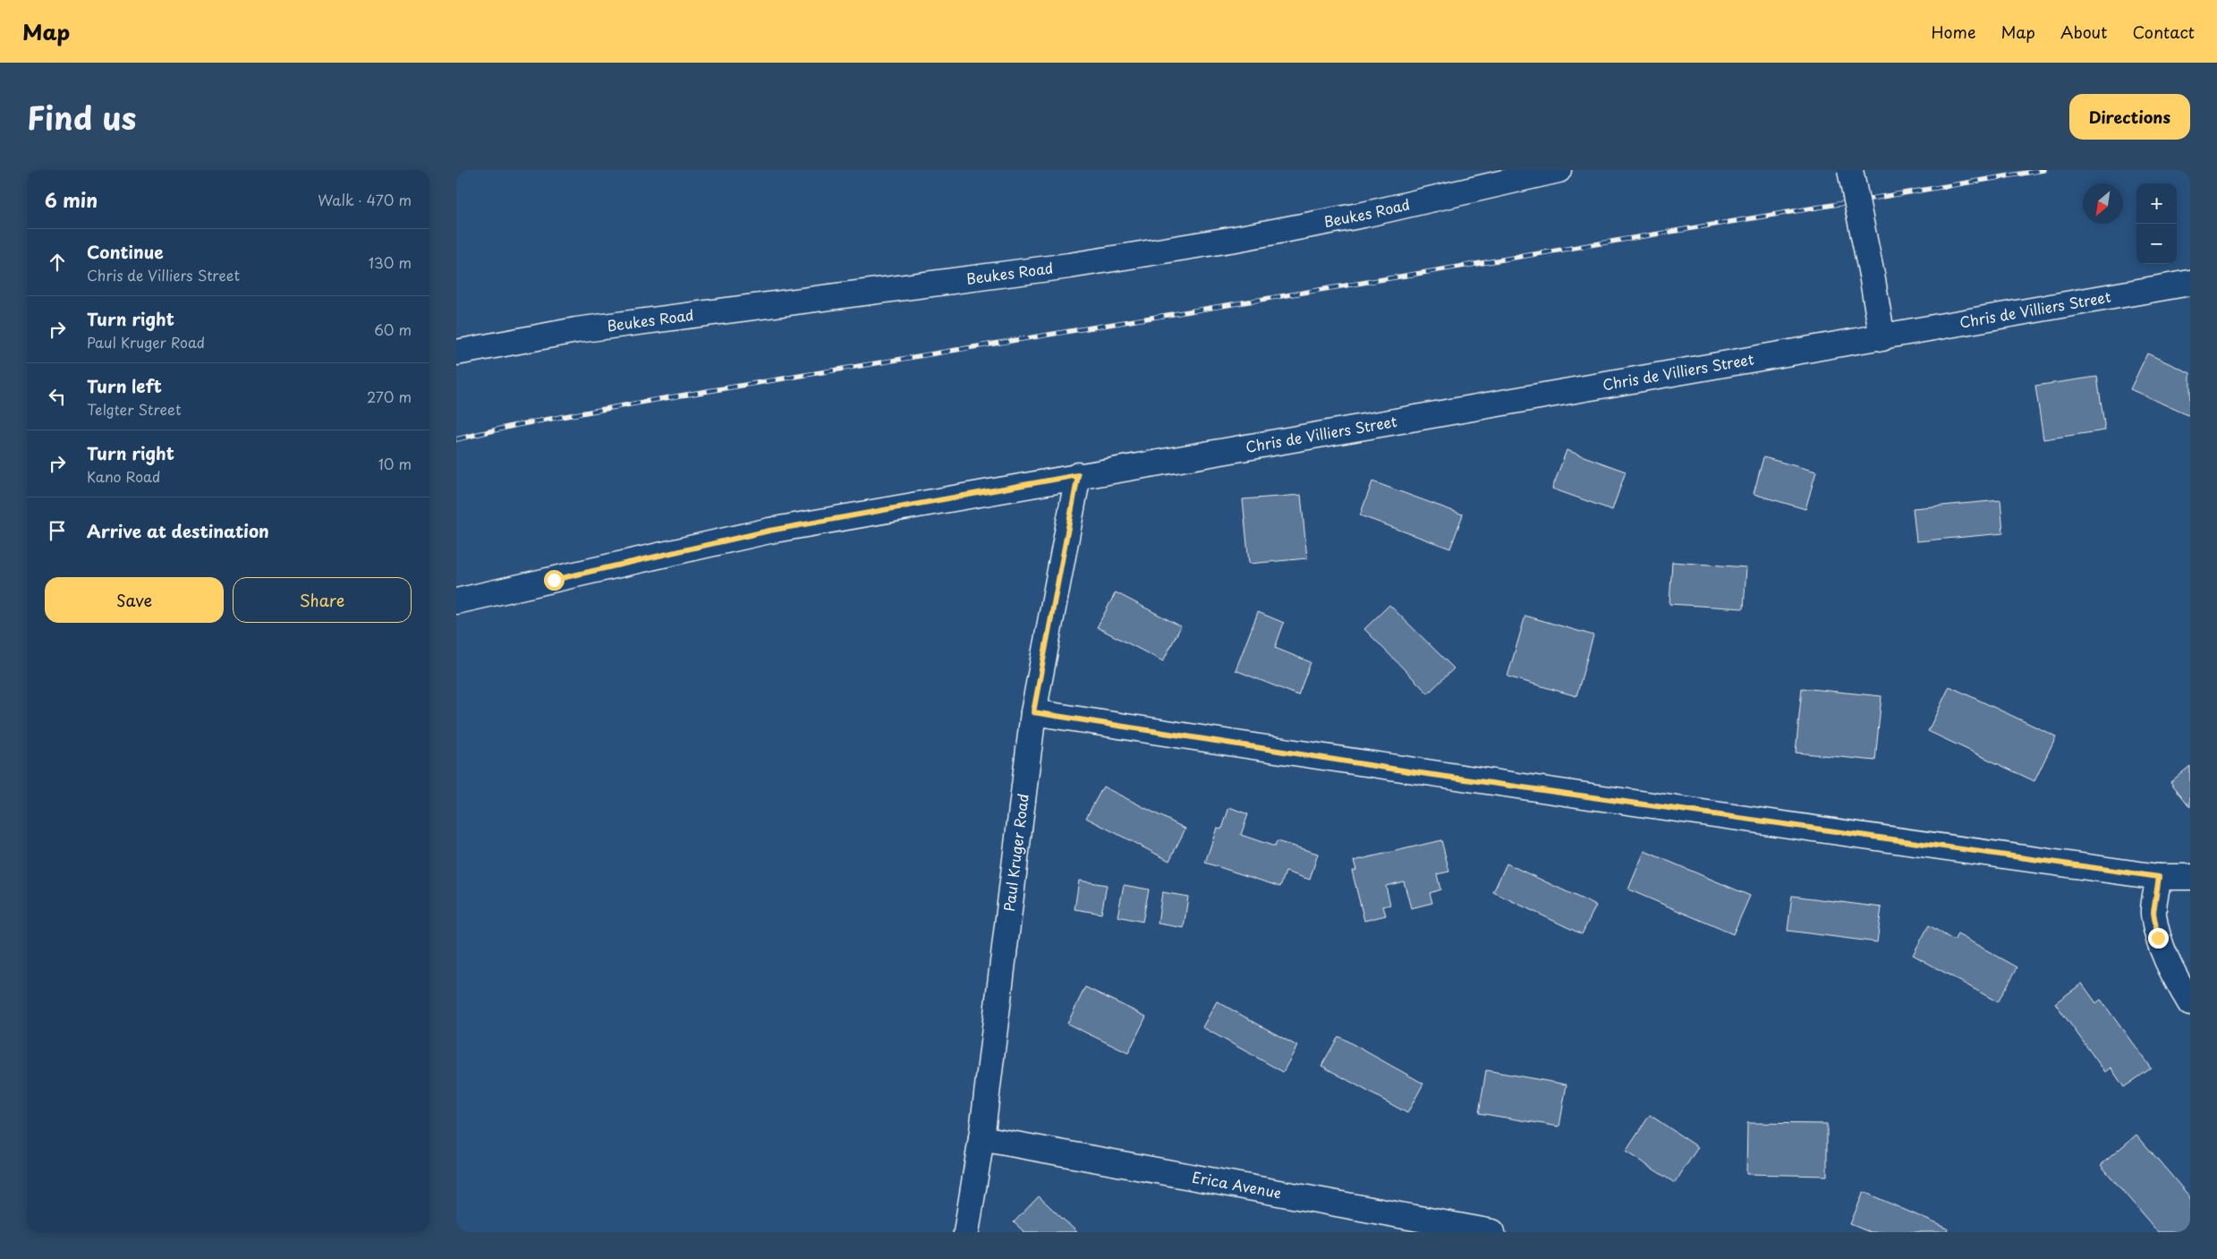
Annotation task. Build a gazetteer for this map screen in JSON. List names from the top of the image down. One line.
{"streets":{"street":["Beukes Road","Chris de Villiers Street","Paul Kruger Road","Erica Avenue"]},"crossings":[["Chris de Villiers Street","Paul Kruger Road"],["Paul Kruger Road","Erica Avenue"]],"north":"bottom left","page":{"header":"Map","nav":["Home","Map","About","Contact"],"title":"Find us","buttons":["Directions",["Save","Share"]],"heading":["6 min","Walk · 470 m"],"map_buttons":["+","−"],"list":[["Continue","Chris de Villiers Street","130 m"],["Turn right","Paul Kruger Road","60 m"],["Turn left","Telgter Street","270 m"],["Turn right","Kano Road","10 m"],"Arrive at destination"]}}
